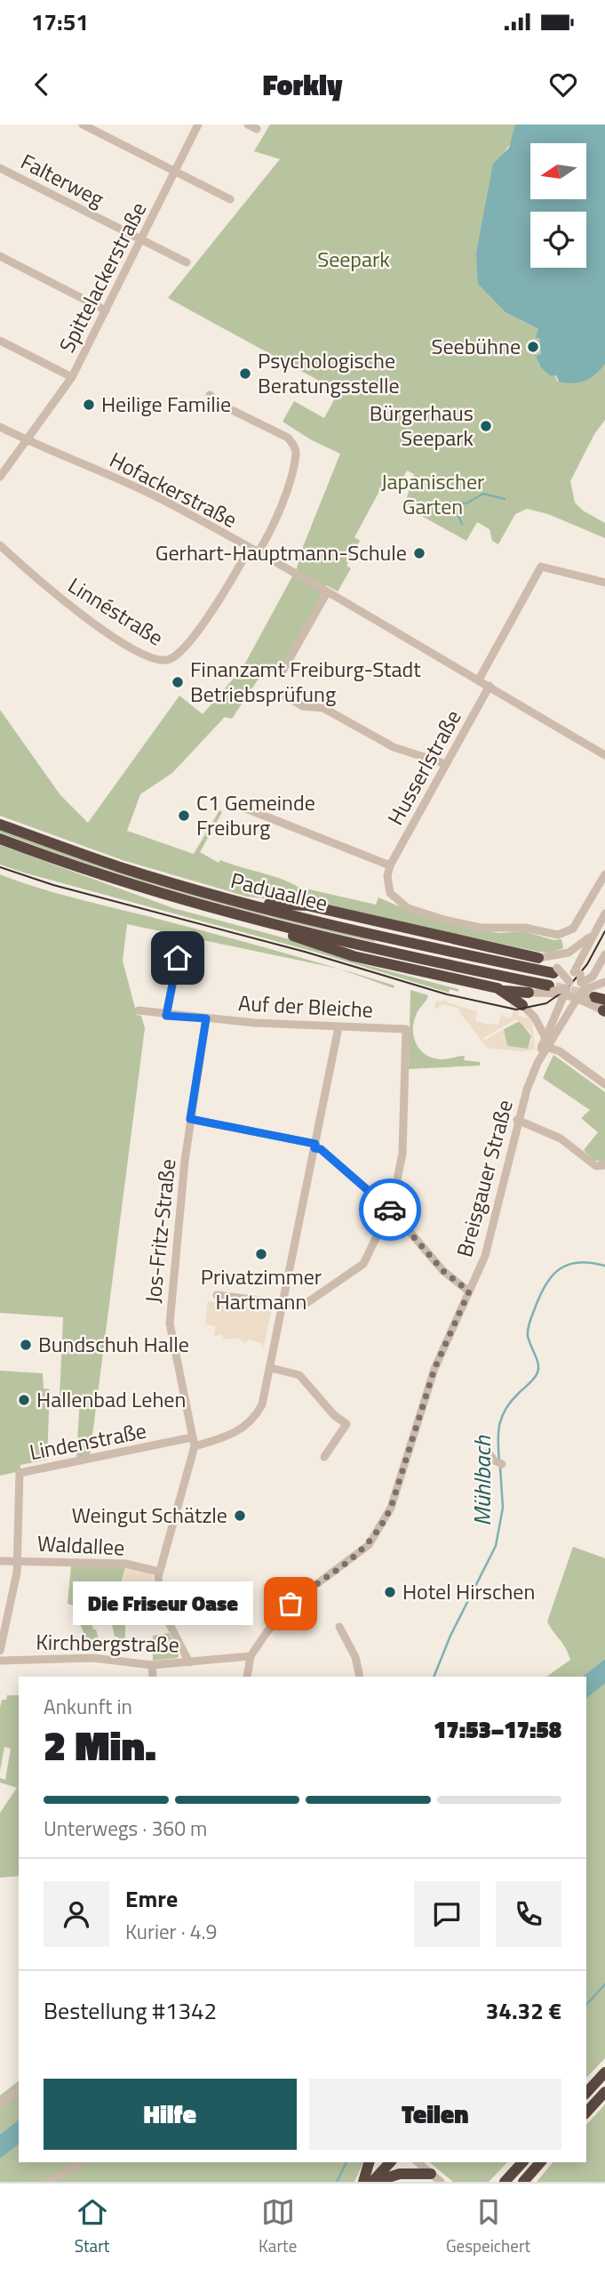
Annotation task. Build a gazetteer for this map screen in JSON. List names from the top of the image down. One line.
{"streets":{"highway":["Paduaallee"],"street":["Falterweg","Spittelackerstraße","Hofackerstraße","Linnéstraße","Husserlstraße","Auf der Bleiche","Breisgauer Straße","Jos-Fritz-Straße","Lindenstraße","Waldallee","Kirchbergstraße"]},"crossings":[["Falterweg","Spittelackerstraße"],["Spittelackerstraße","Hofackerstraße"],["Hofackerstraße","Linnéstraße"],["Hofackerstraße","Husserlstraße"],["Auf der Bleiche","Jos-Fritz-Straße"],["Breisgauer Straße","Kirchbergstraße"],["Jos-Fritz-Straße","Lindenstraße"],["Lindenstraße","Waldallee"]],"water":["Mühlbach"],"parks":["Seepark","Japanischer Garten"],"places":["Seebühne","Psychologische Beratungsstelle","Heilige Familie","Bürgerhaus Seepark","Gerhart-Hauptmann-Schule","Finanzamt Freiburg-Stadt Betriebsprüfung","C1 Gemeinde Freiburg","Privatzimmer Hartmann","Bundschuh Halle","Hallenbad Lehen","Weingut Schätzle","Hotel Hirschen","Die Friseur Oase"],"north":"left","page":{"status":"17:51","header":"Forkly","bubble":"Die Friseur Oase","heading":["2 Min.","Ankunft in","17:53–17:58"],"panel":["Emre","Kurier · 4.9","Bestellung #1342","34.32 €"],"bar":"Unterwegs · 360 m","buttons":["Hilfe","Teilen"],"tabs":["Start","Karte","Gespeichert"]}}
